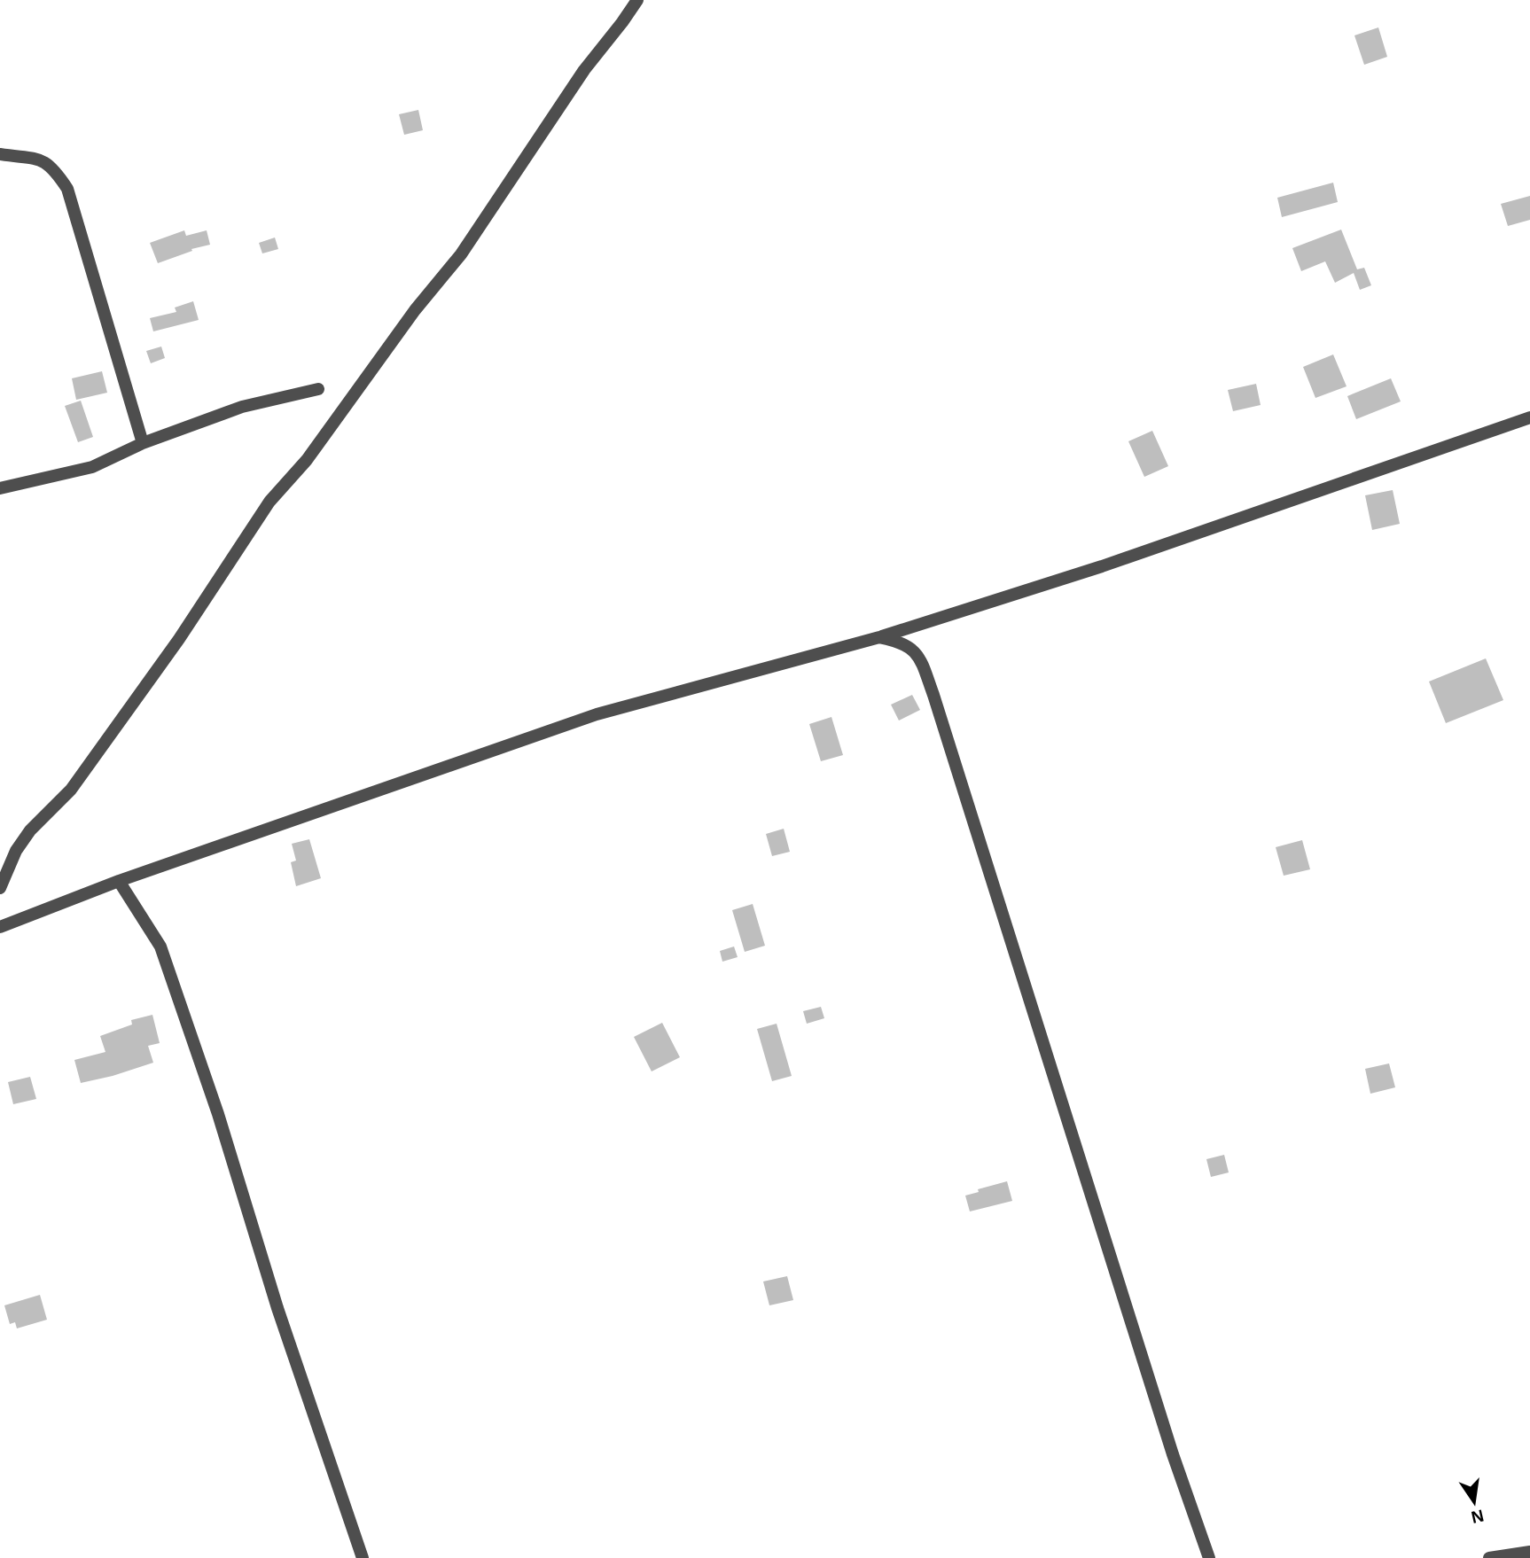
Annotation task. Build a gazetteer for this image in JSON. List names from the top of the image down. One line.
{"north":"bottom"}
